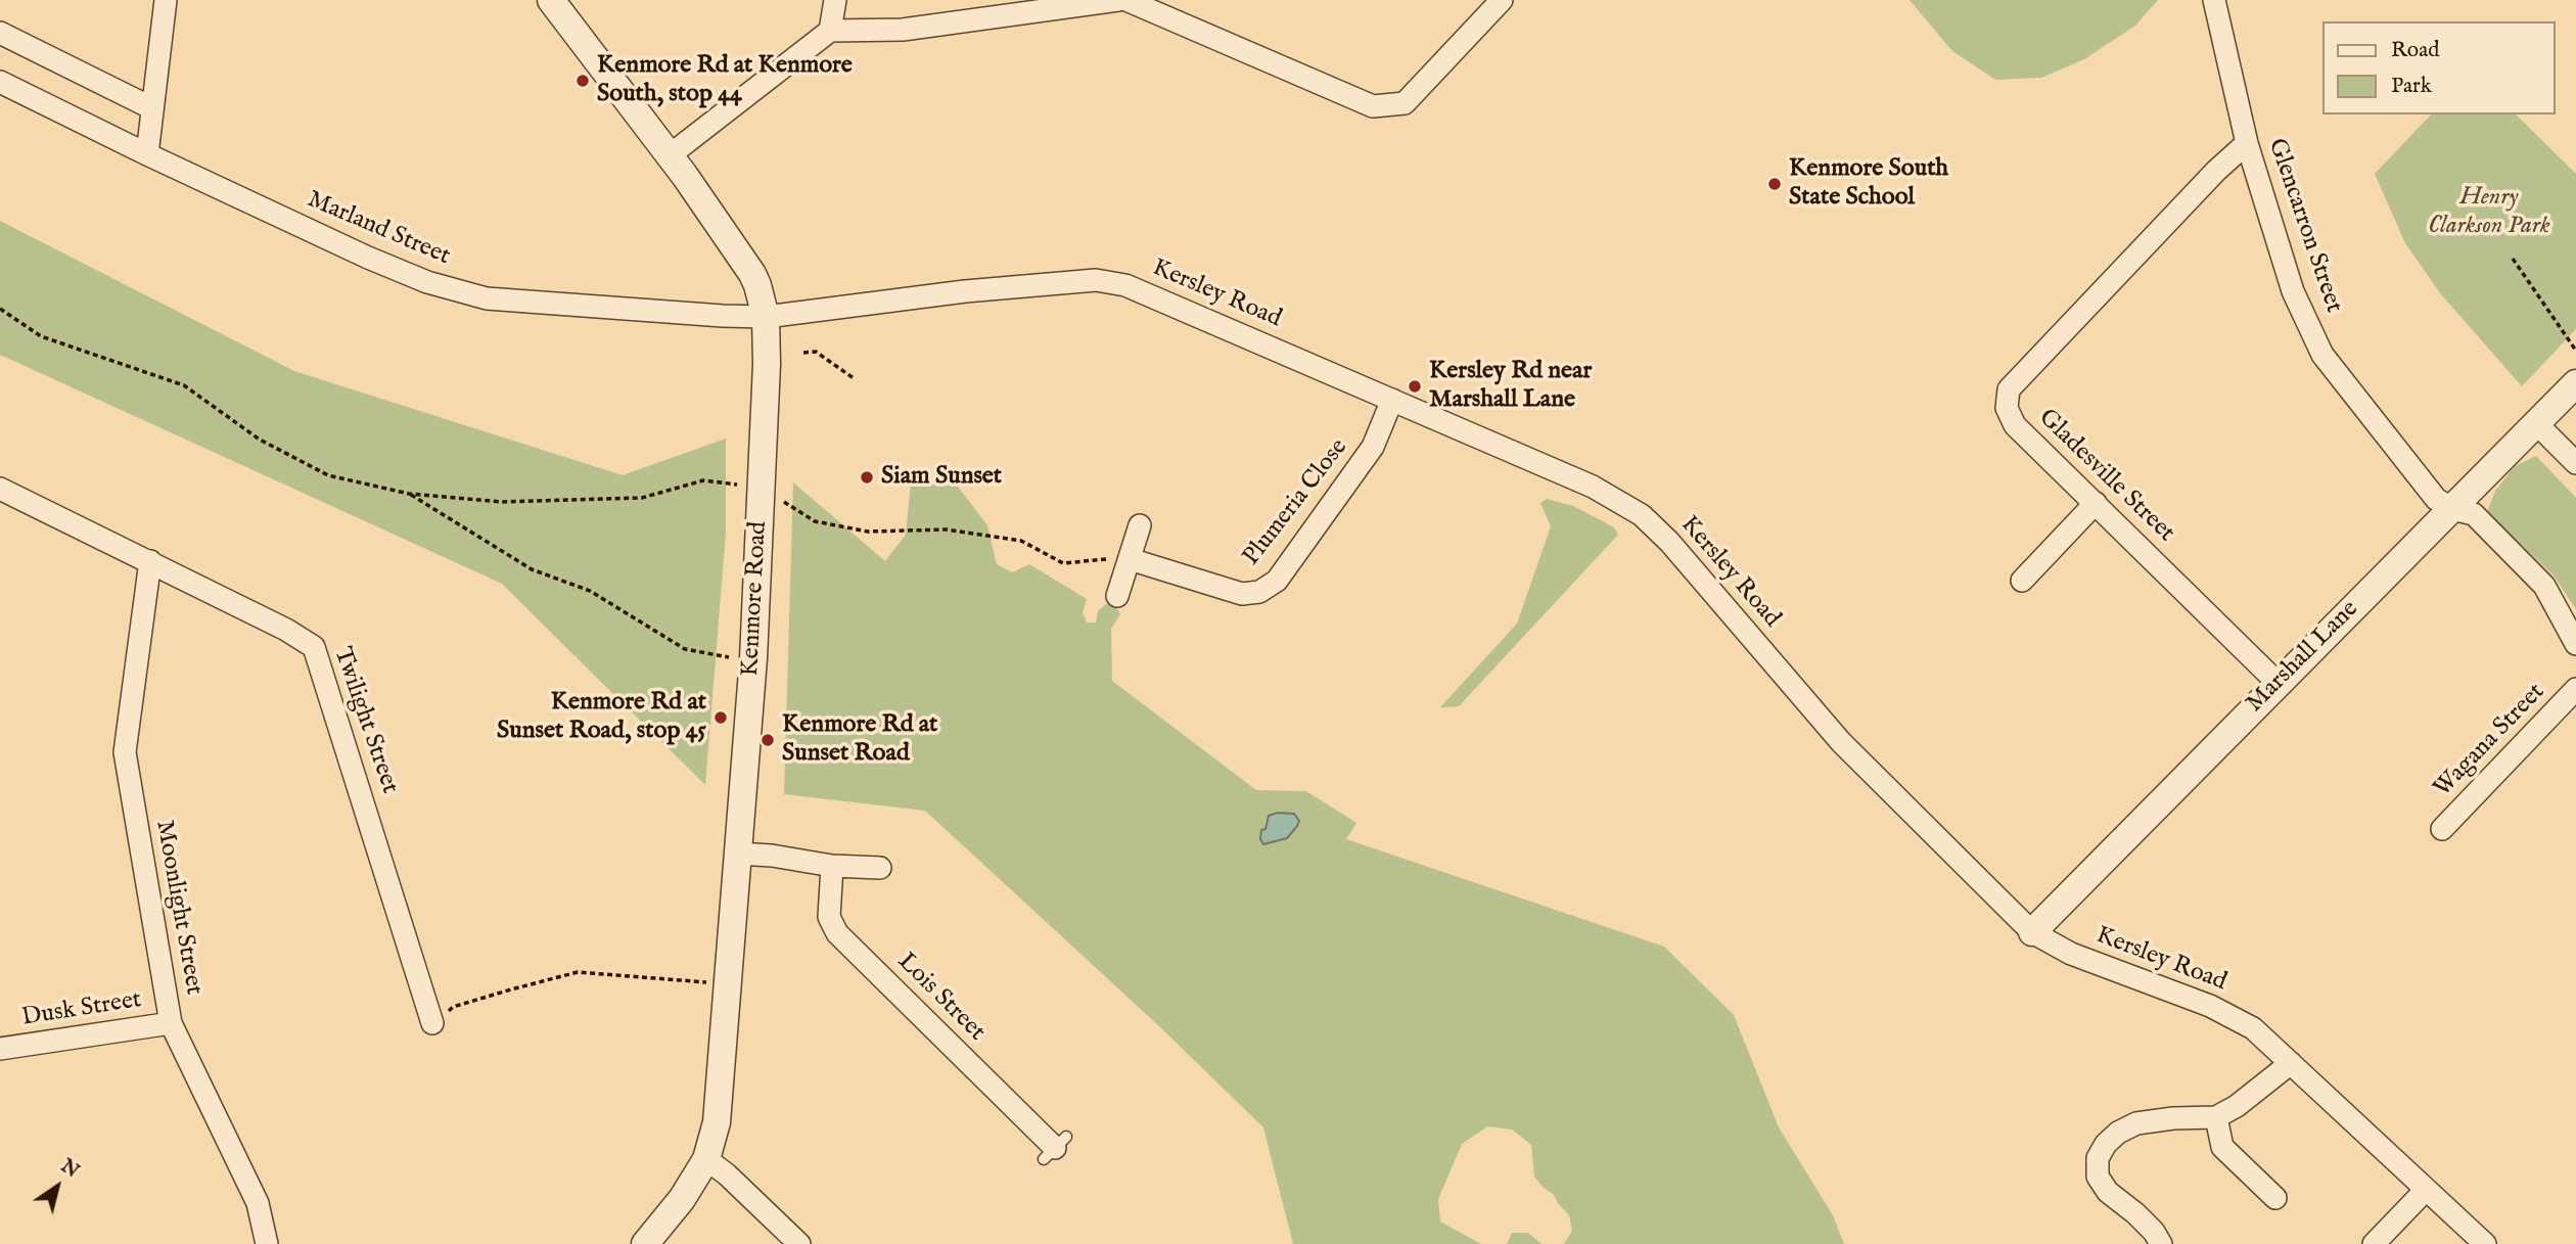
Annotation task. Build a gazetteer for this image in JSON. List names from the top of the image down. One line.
{"streets":{"street":["Glencarron Street","Marland Street","Kersley Road","Gladesville Street","Plumeria Close","Kenmore Road","Marshall Lane","Twilight Street","Wagana Street","Moonlight Street","Lois Street","Dusk Street"]},"crossings":[["Glencarron Street","Gladesville Street"],["Glencarron Street","Marshall Lane"],["Marland Street","Kersley Road"],["Marland Street","Kenmore Road"],["Kersley Road","Plumeria Close"],["Kersley Road","Kenmore Road"],["Kersley Road","Marshall Lane"],["Gladesville Street","Marshall Lane"],["Twilight Street","Moonlight Street"],["Moonlight Street","Dusk Street"]],"parks":["Henry Clarkson Park"],"places":["Kenmore Rd at Kenmore South, stop 44","Kenmore South State School","Kersley Rd near Marshall Lane","Siam Sunset","Kenmore Rd at Sunset Road, stop 45","Kenmore Rd at Sunset Road"],"legend":["Road","Park"],"north":"top right"}
